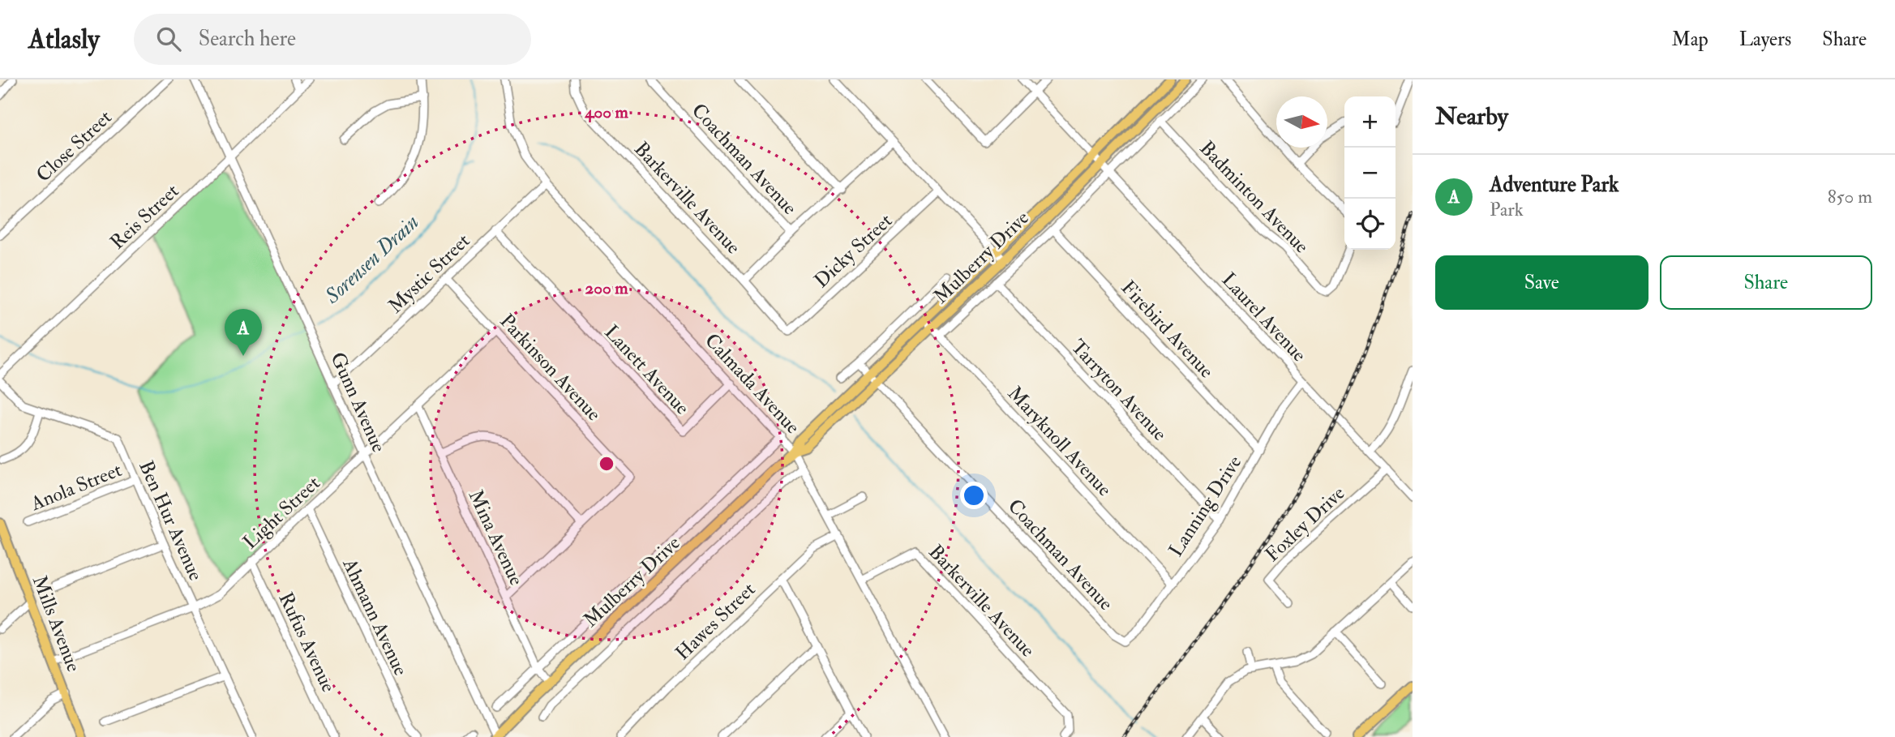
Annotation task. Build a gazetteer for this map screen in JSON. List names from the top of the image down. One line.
{"streets":{"main road":["Mulberry Drive","Mills Avenue"],"street":["Close Street","Coachman Avenue","Badminton Avenue","Barkerville Avenue","Reis Street","Dicky Street","Mystic Street","Laurel Avenue","Firebird Avenue","Parkinson Avenue","Lanett Avenue","Calmada Avenue","Tarryton Avenue","Gunn Avenue","Maryknoll Avenue","Anola Street","Lanning Drive","Light Street","Ben Hur Avenue","Foxley Drive","Mina Avenue","Ahmann Avenue","Hawes Street","Rufus Avenue"]},"crossings":[["Coachman Avenue","Mulberry Drive"],["Coachman Avenue","Lanning Drive"],["Barkerville Avenue","Dicky Street"],["Barkerville Avenue","Calmada Avenue"],["Reis Street","Gunn Avenue"],["Mulberry Drive","Laurel Avenue"],["Mulberry Drive","Calmada Avenue"],["Mulberry Drive","Gunn Avenue"],["Mulberry Drive","Maryknoll Avenue"],["Mulberry Drive","Mina Avenue"],["Mystic Street","Parkinson Avenue"],["Mystic Street","Lanett Avenue"],["Mystic Street","Calmada Avenue"],["Mystic Street","Gunn Avenue"],["Laurel Avenue","Lanning Drive"],["Laurel Avenue","Foxley Drive"],["Firebird Avenue","Lanning Drive"],["Parkinson Avenue","Light Street"],["Lanett Avenue","Calmada Avenue"],["Calmada Avenue","Hawes Street"],["Tarryton Avenue","Lanning Drive"],["Gunn Avenue","Light Street"],["Maryknoll Avenue","Lanning Drive"],["Anola Street","Ben Hur Avenue"],["Light Street","Ben Hur Avenue"],["Light Street","Mina Avenue"],["Light Street","Ahmann Avenue"],["Light Street","Mills Avenue"],["Light Street","Rufus Avenue"]],"water":["Sorensen Drain"],"north":"right","page":{"header":"Atlasly","search":"Search here","nav":["Map","Layers","Share"],"heading":"Nearby","map_buttons":["+","−"],"list":[{"mark":"A","name":"Adventure Park","note":"Park","value":"850 m"}],"buttons":["Save","Share"],"pins":"A"},"rings":["400 m","200 m"]}
